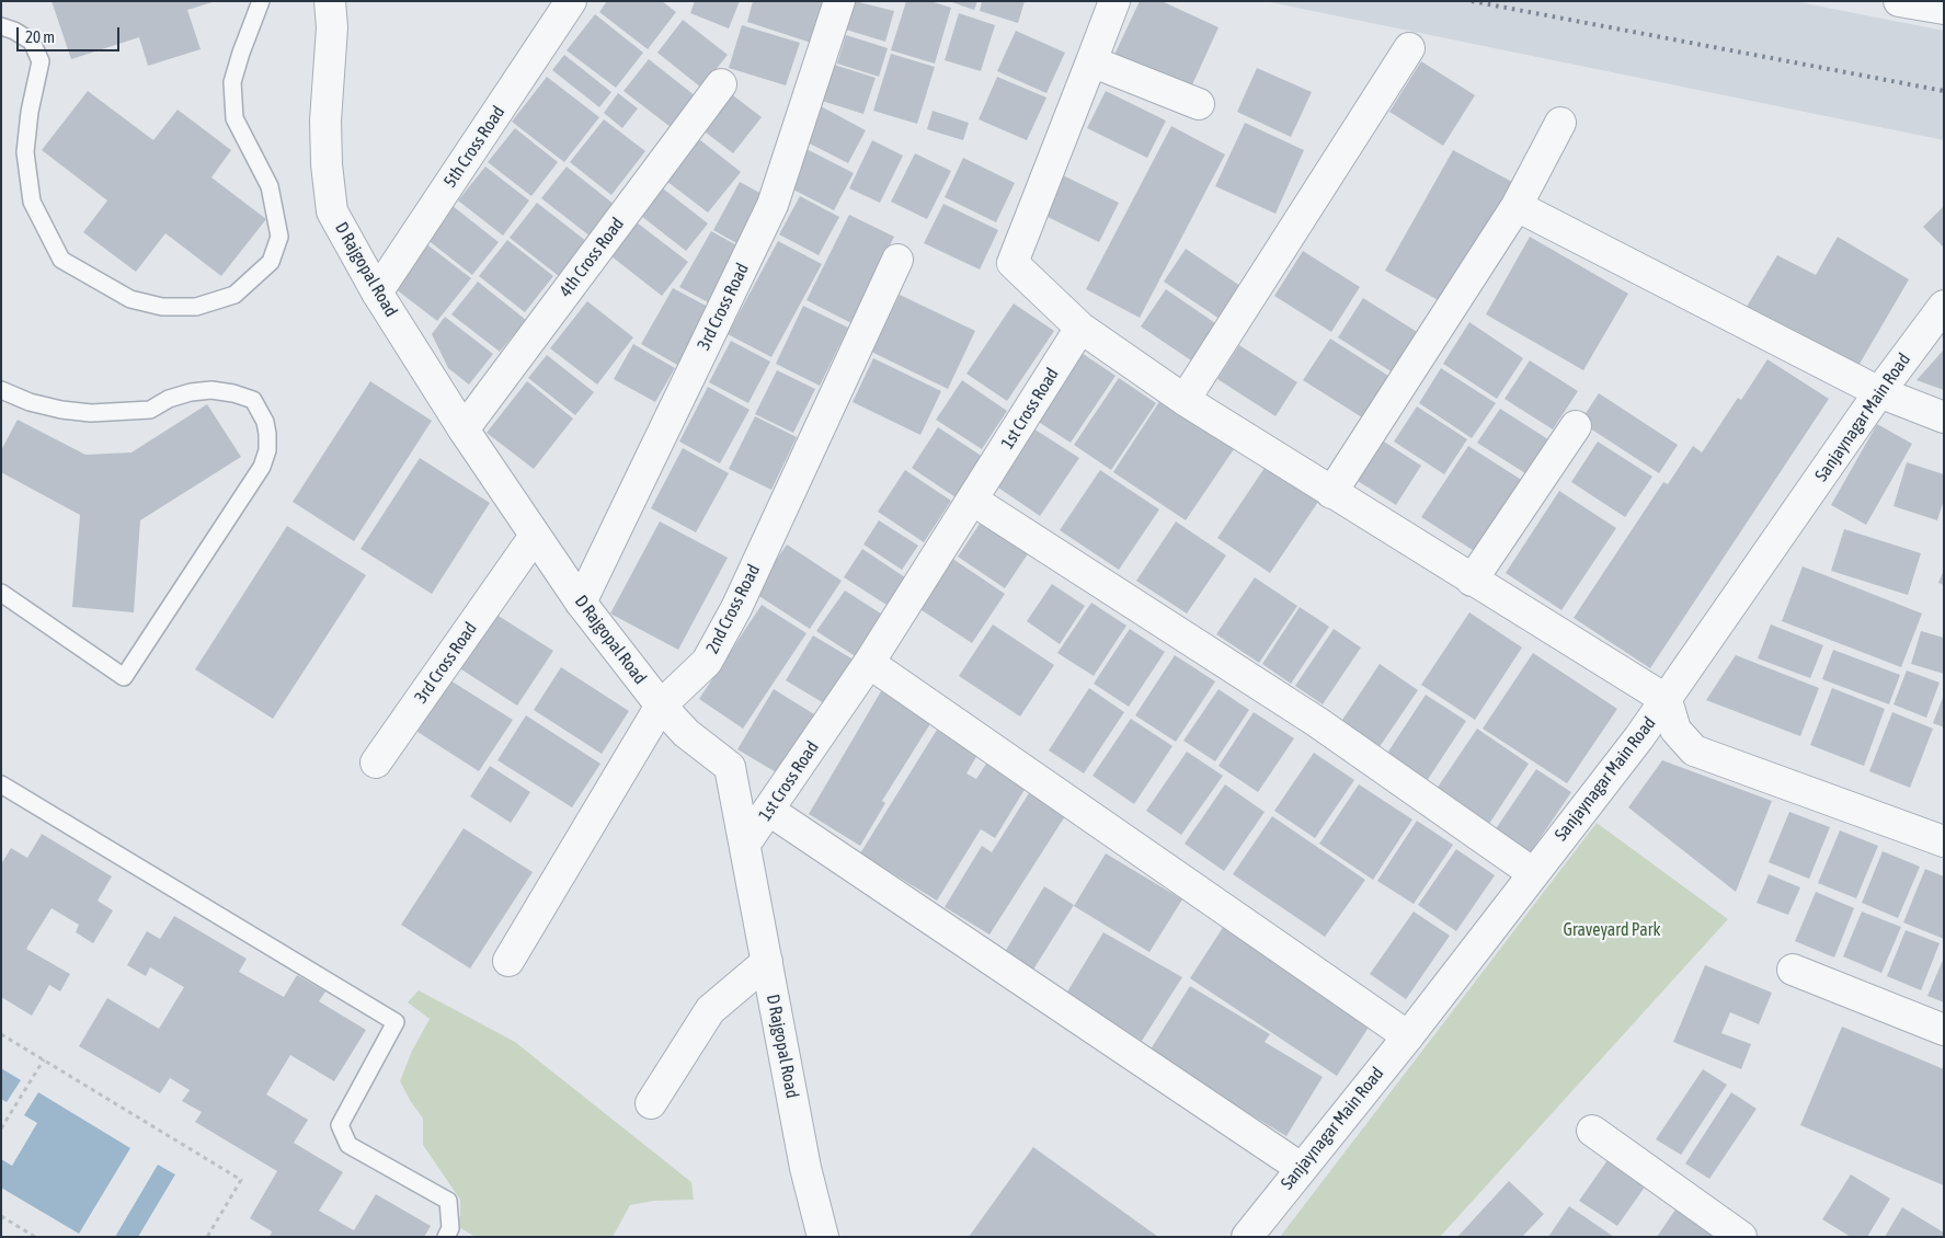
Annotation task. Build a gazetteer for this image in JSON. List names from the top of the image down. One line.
{"streets":{"street":["5th Cross Road","4th Cross Road","D Rajgopal Road","3rd Cross Road","1st Cross Road","Sanjaynagar Main Road","2nd Cross Road"]},"crossings":[["5th Cross Road","D Rajgopal Road"],["4th Cross Road","D Rajgopal Road"],["D Rajgopal Road","3rd Cross Road"],["D Rajgopal Road","1st Cross Road"],["D Rajgopal Road","2nd Cross Road"]],"parks":["Graveyard Park"],"scale_bar":"20 m"}
